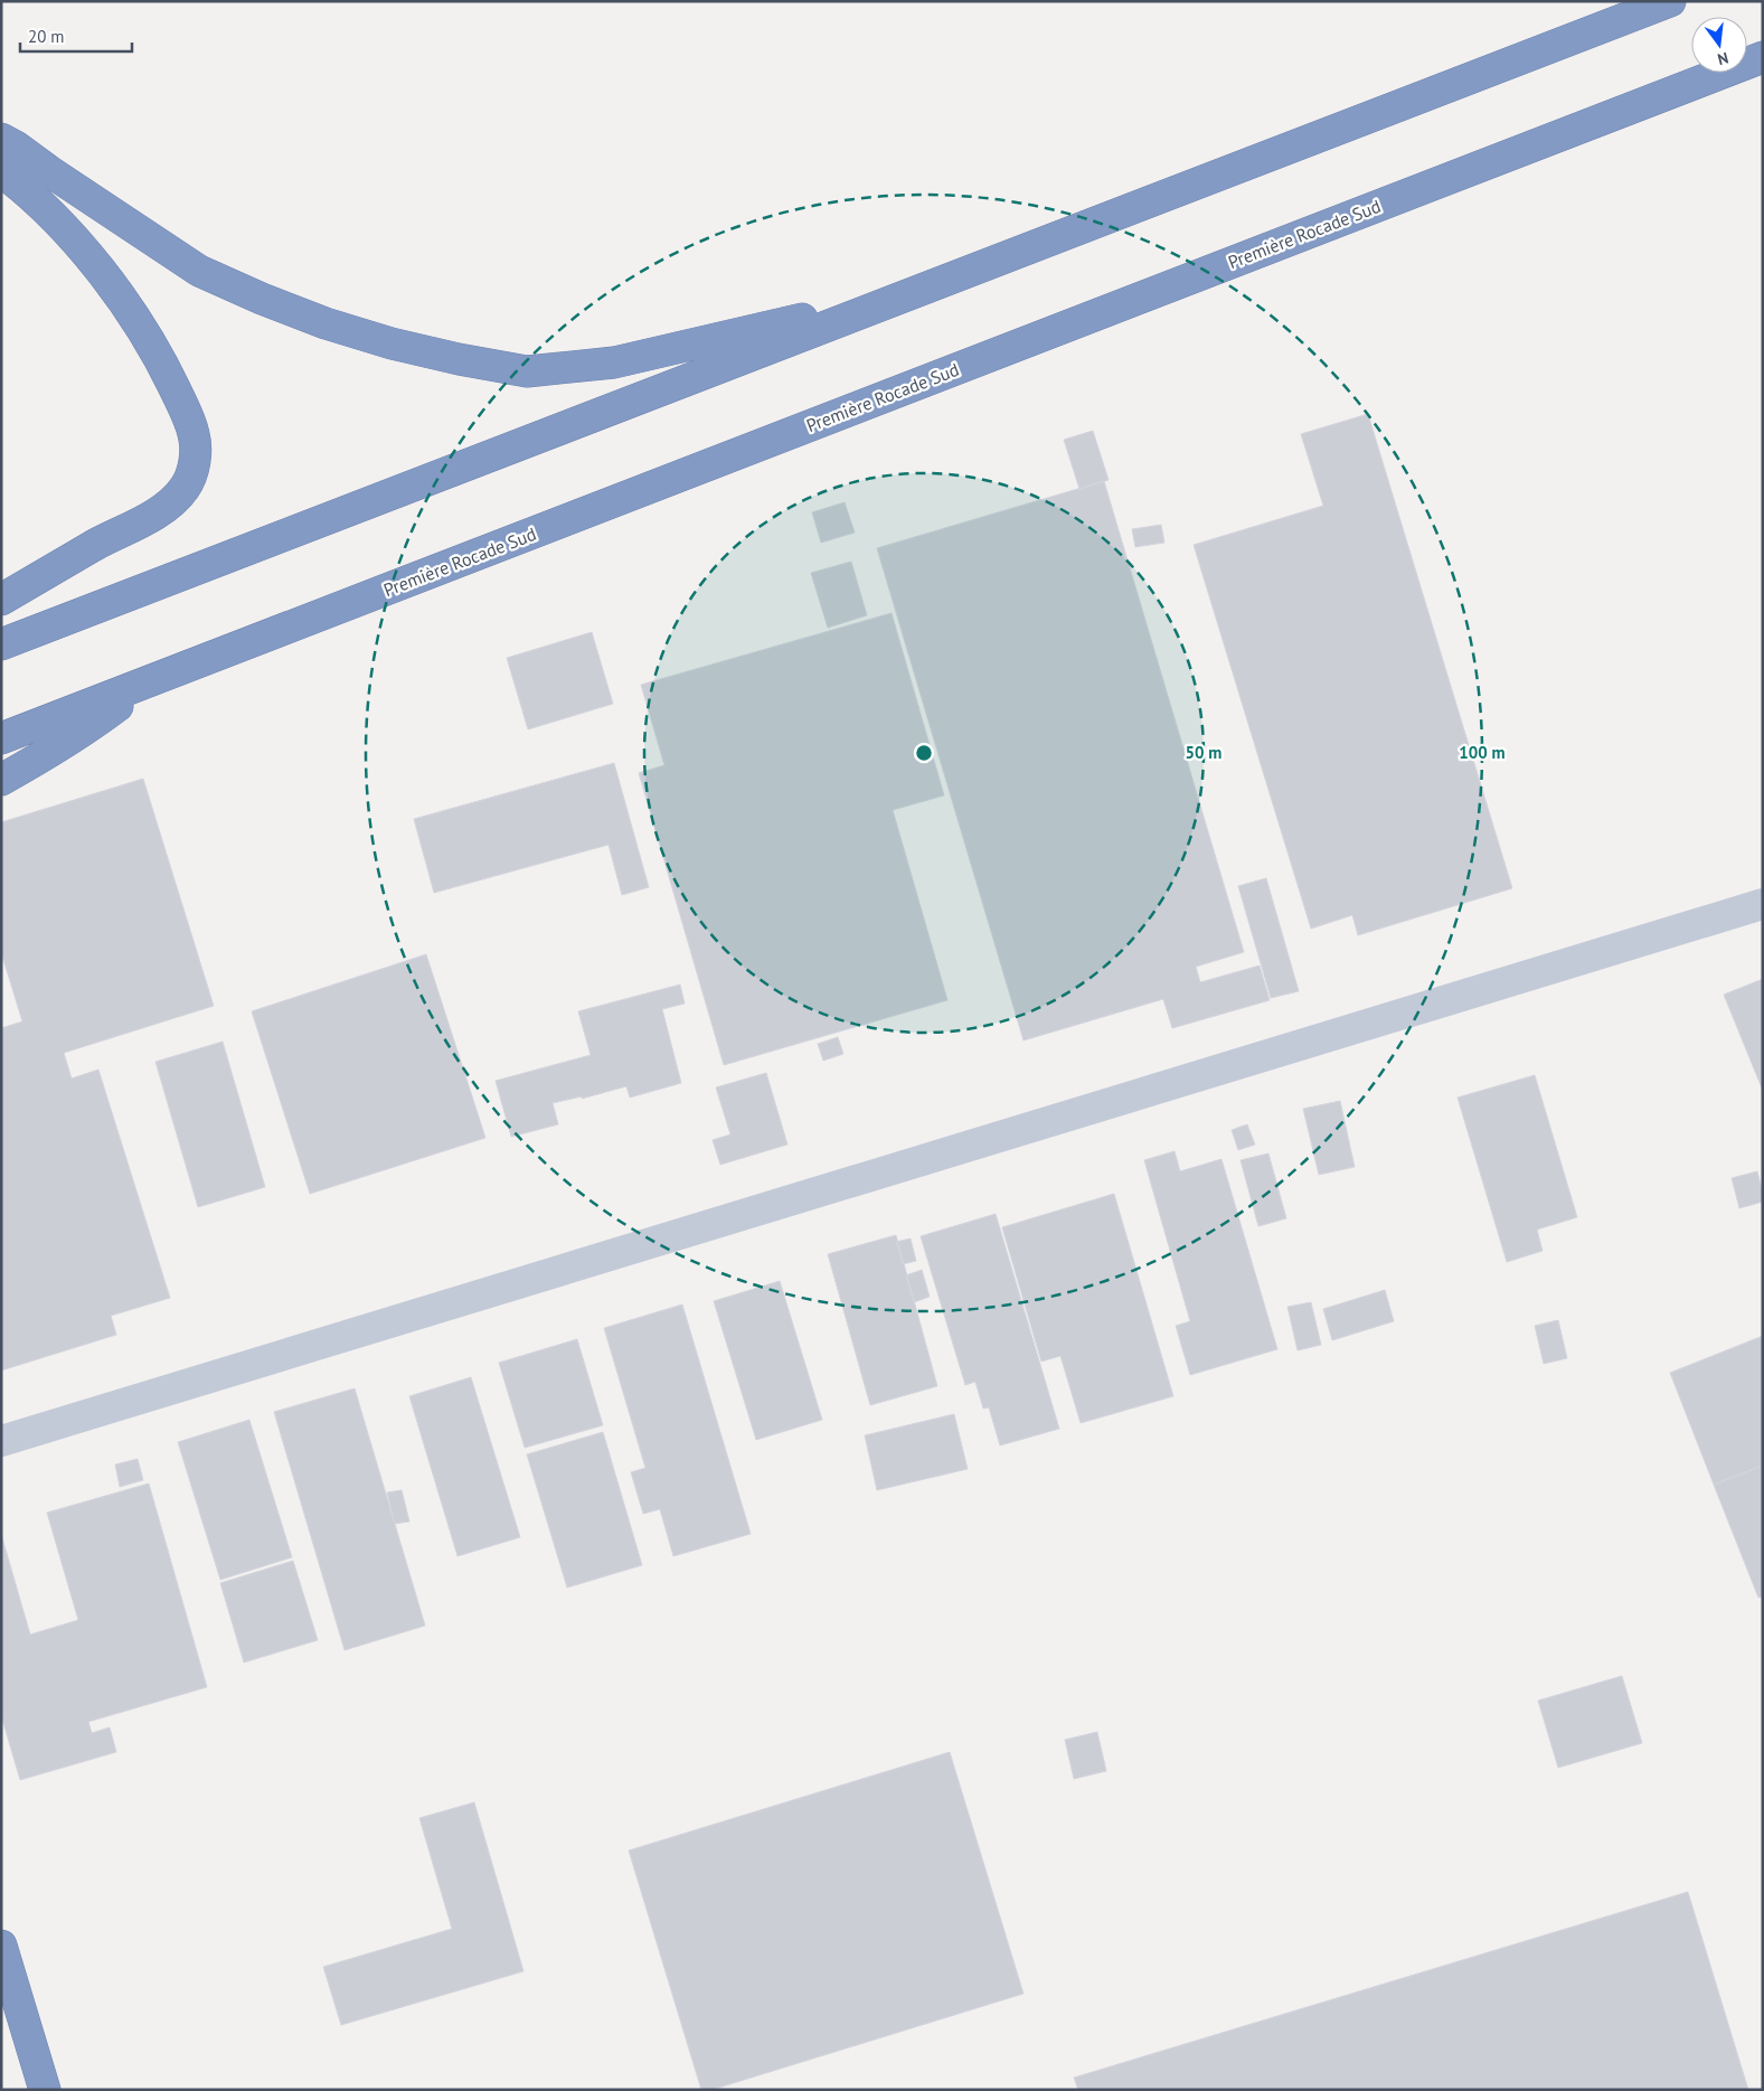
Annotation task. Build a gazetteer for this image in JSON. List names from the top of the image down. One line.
{"streets":{"highway":["Première Rocade Sud"]},"scale_bar":"20 m","north":"bottom","rings":["50 m","100 m"]}
